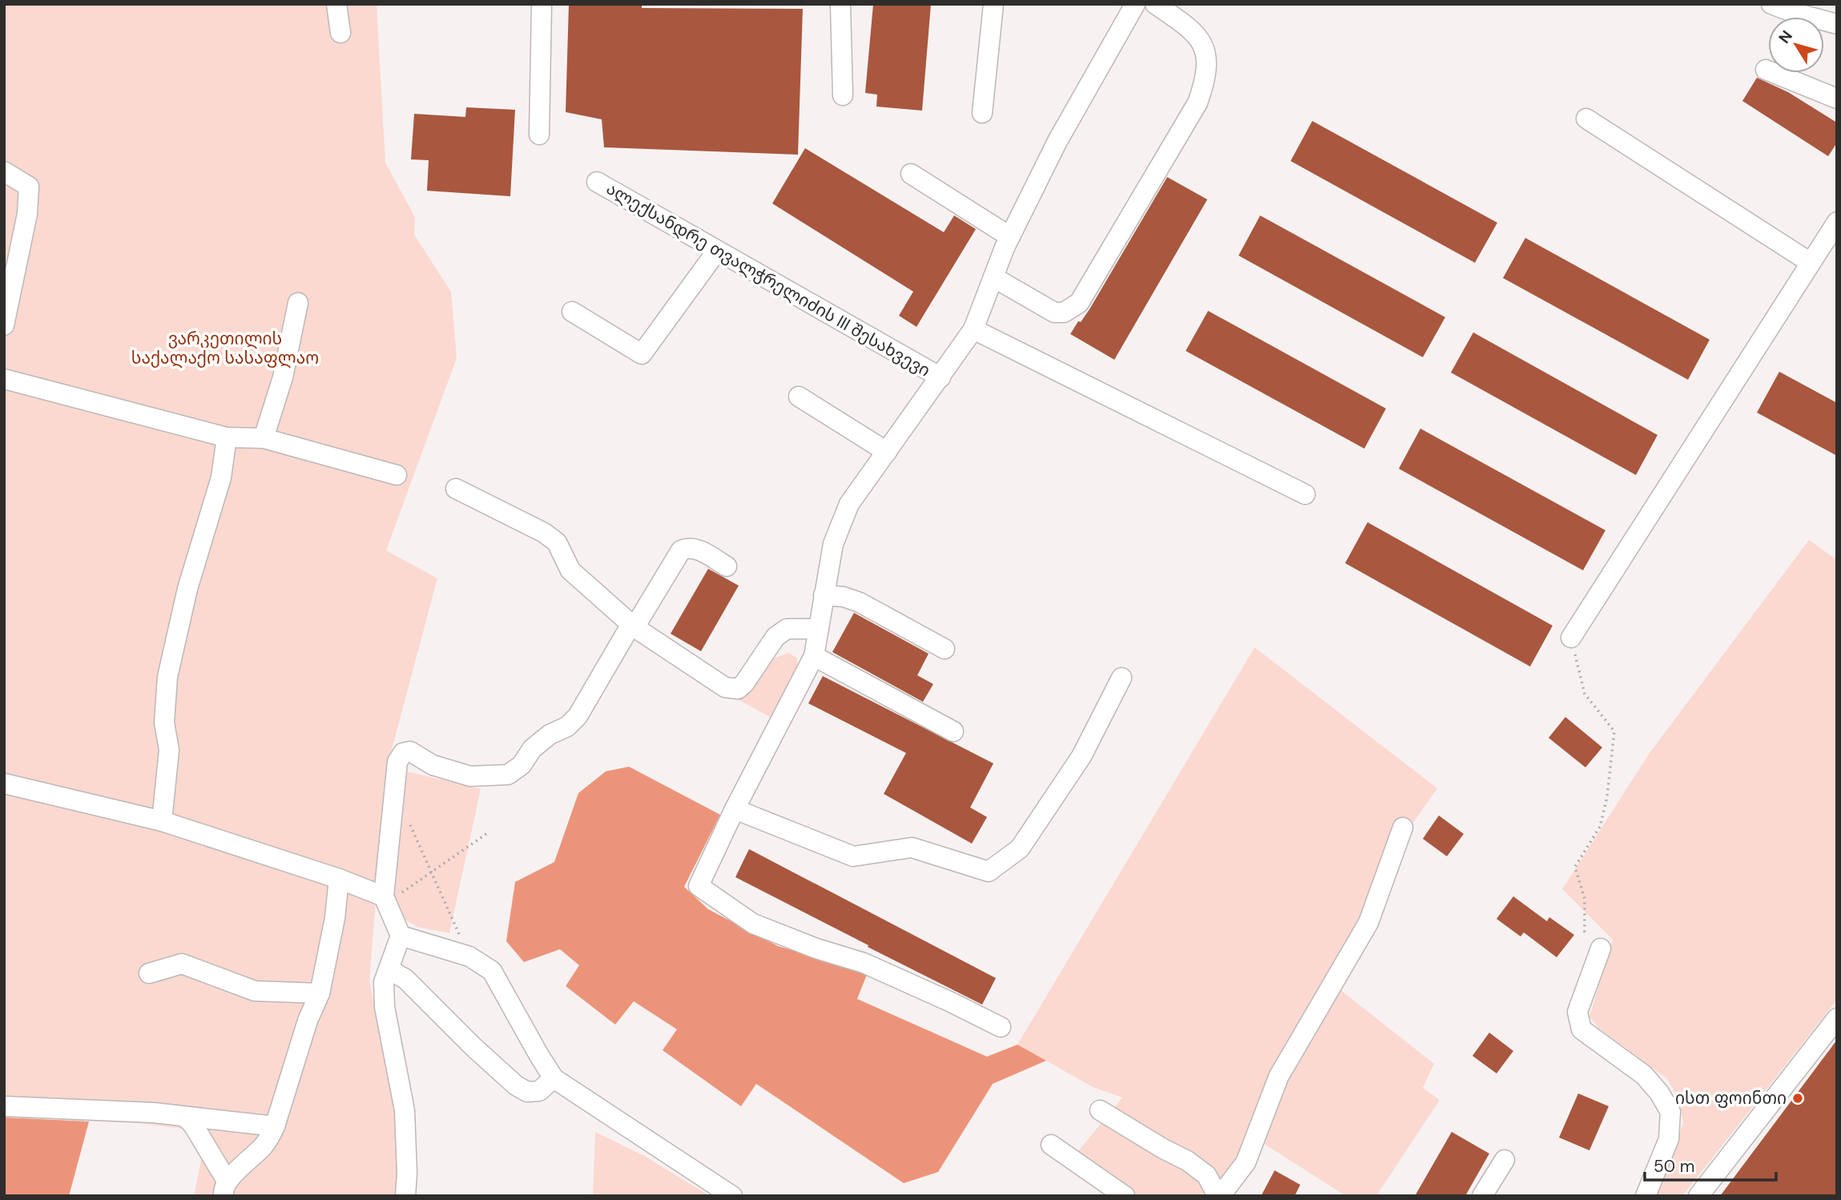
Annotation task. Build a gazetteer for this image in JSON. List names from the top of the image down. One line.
{"streets":{"street":["ალექსანდრე თვალჭრელიძის III შესახვევი"]},"parks":["ვარკეთილის საქალაქო სასაფლაო"],"places":["ისთ ფოინთი"],"scale_bar":"50 m","north":"top left"}
